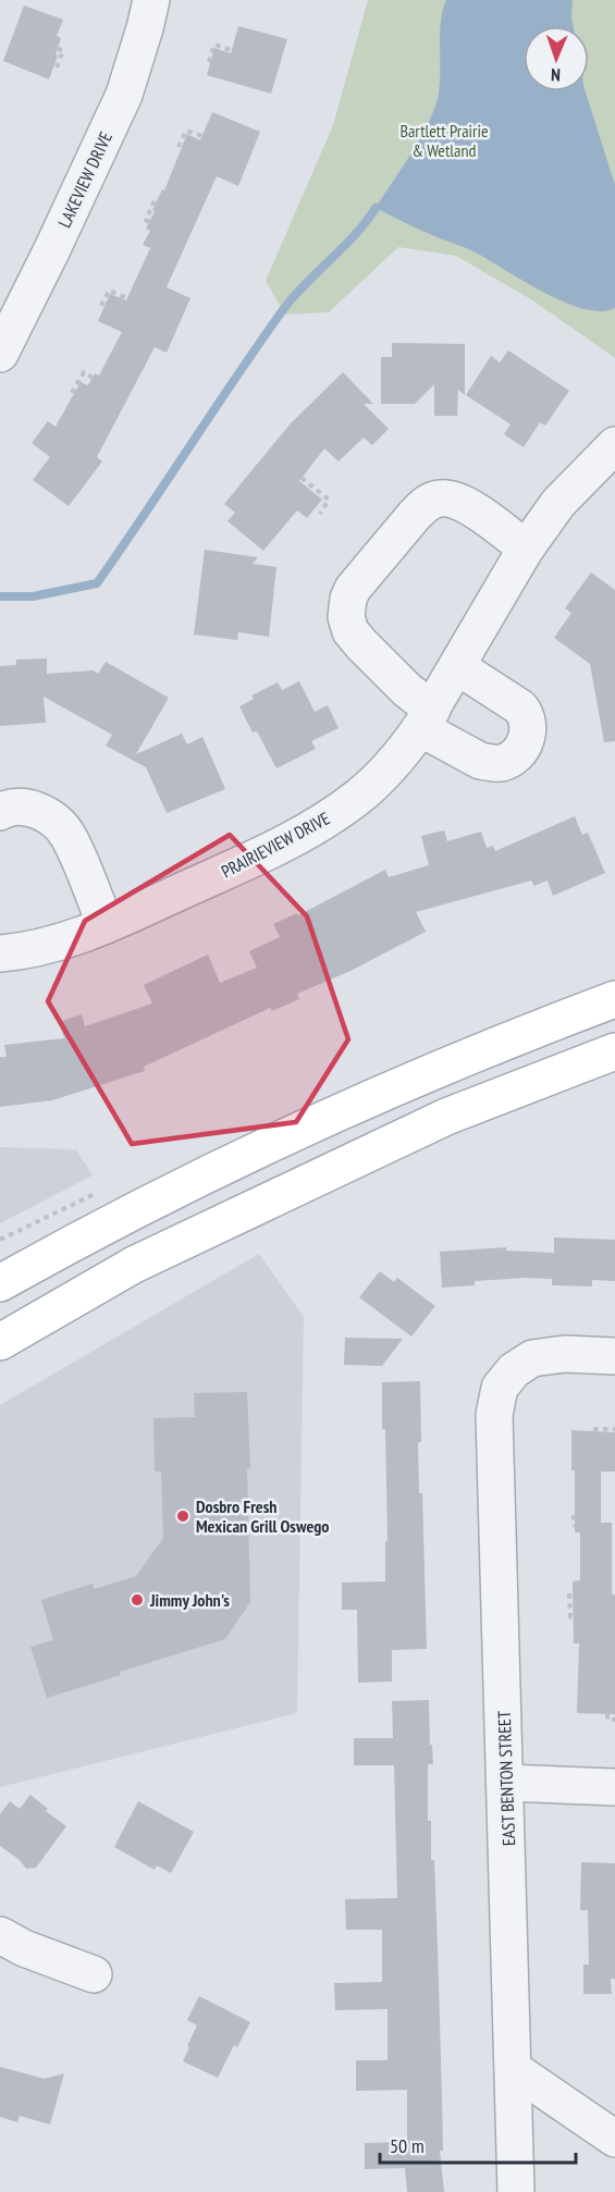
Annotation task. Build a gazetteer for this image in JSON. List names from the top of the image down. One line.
{"streets":{"street":["LAKEVIEW DRIVE","PRAIRIEVIEW DRIVE","EAST BENTON STREET"]},"parks":["Bartlett Prairie & Wetland"],"places":["Dosbro Fresh Mexican Grill Oswego","Jimmy John's"],"scale_bar":"50 m","north":"bottom"}
